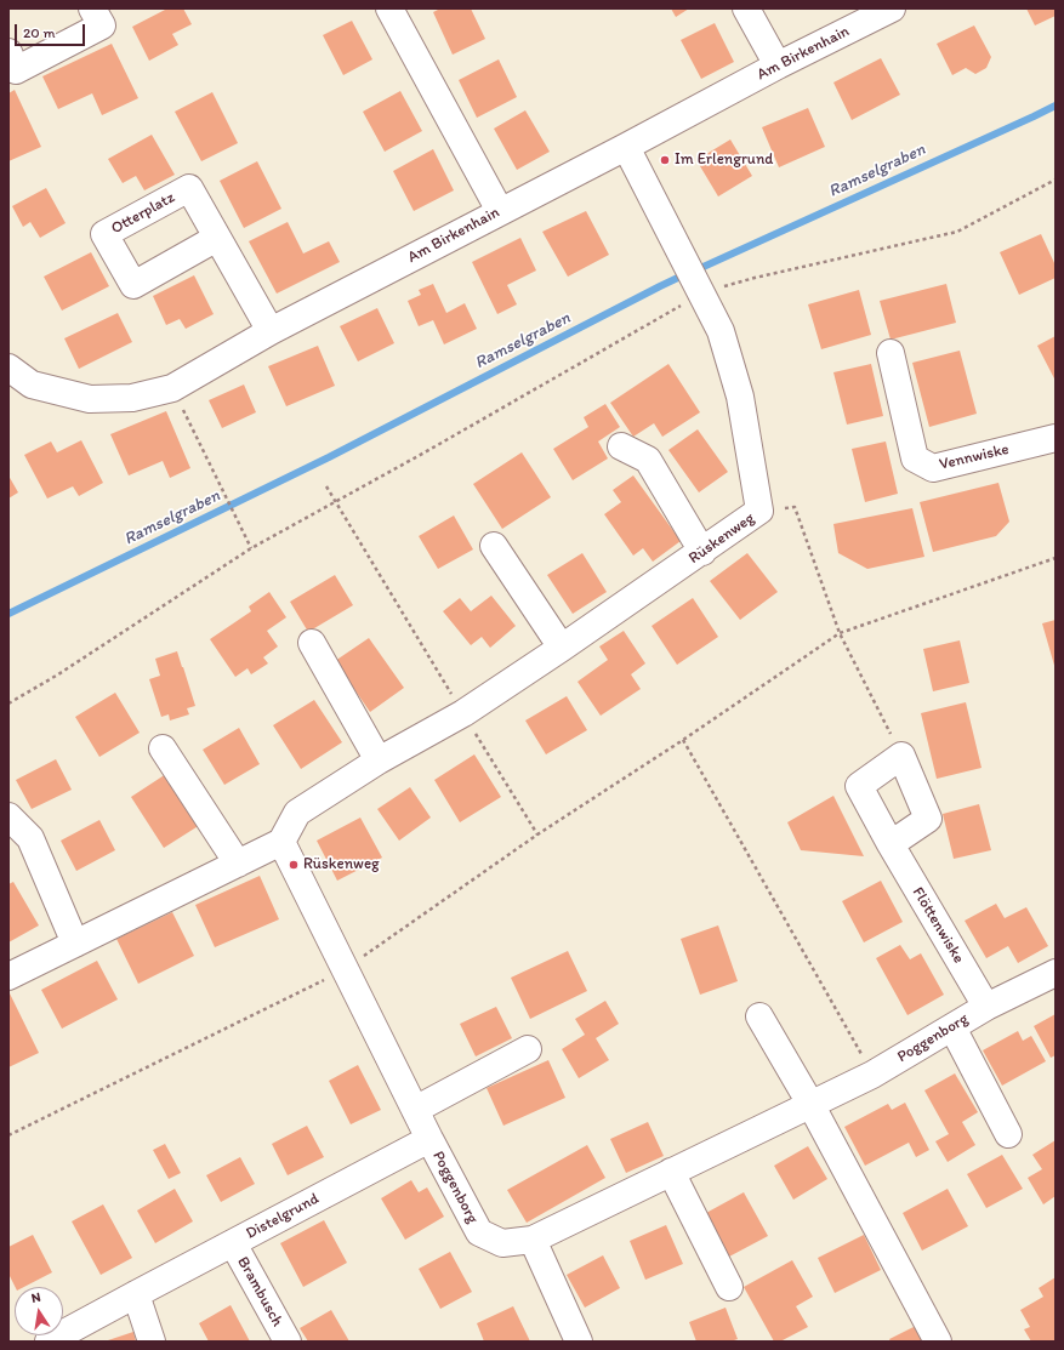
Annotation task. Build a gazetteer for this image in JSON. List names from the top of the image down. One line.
{"streets":{"street":["Am Birkenhain","Vennwiske","Rüskenweg","Flöttenwiske","Poggenborg","Distelgrund","Brambusch"]},"crossings":[["Am Birkenhain","Rüskenweg"],["Rüskenweg","Poggenborg"],["Flöttenwiske","Poggenborg"],["Poggenborg","Distelgrund"],["Distelgrund","Brambusch"]],"water":["Ramselgraben"],"places":["Im Erlengrund","Rüskenweg"],"scale_bar":"20 m","north":"top"}
